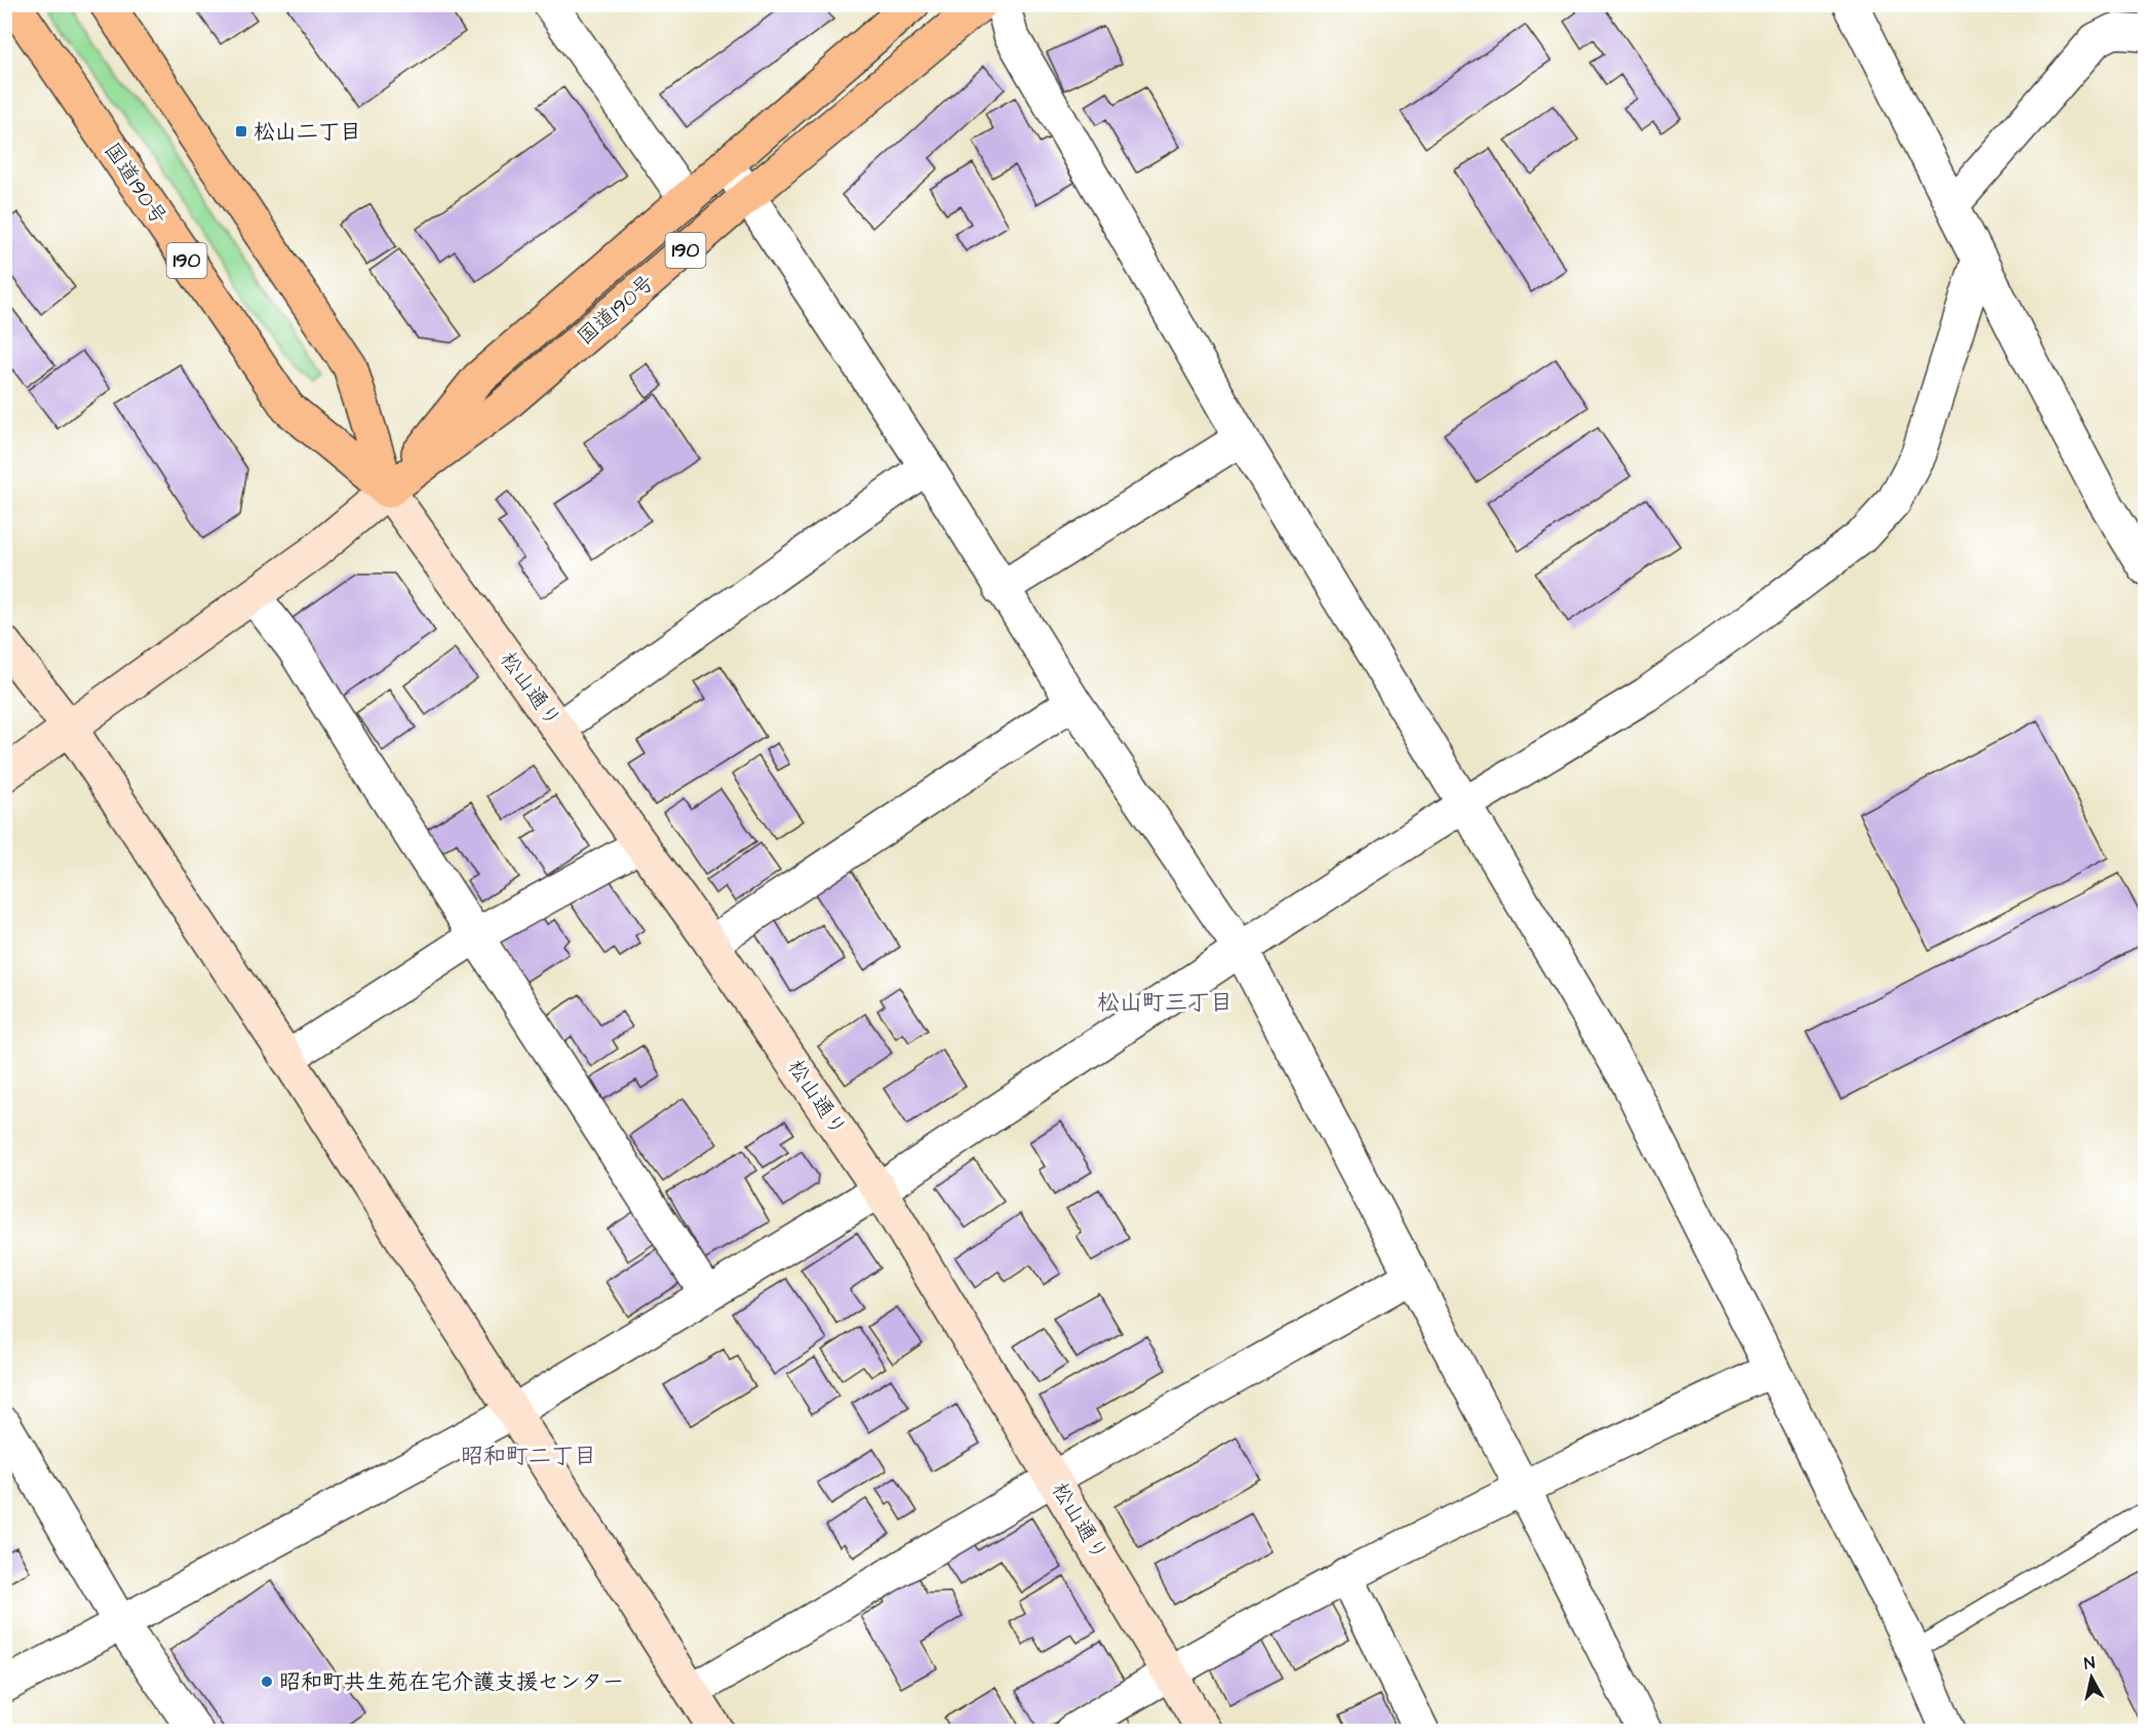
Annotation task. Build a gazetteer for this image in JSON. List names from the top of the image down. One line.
{"streets":{"highway":["国道190号","190"],"street":["松山通り"]},"crossings":[["国道190号","松山通り"]],"districts":["松山町三丁目","昭和町二丁目"],"places":{"transit":["松山二丁目"],"other":["昭和町共生苑在宅介護支援センター"]},"north":"top"}
